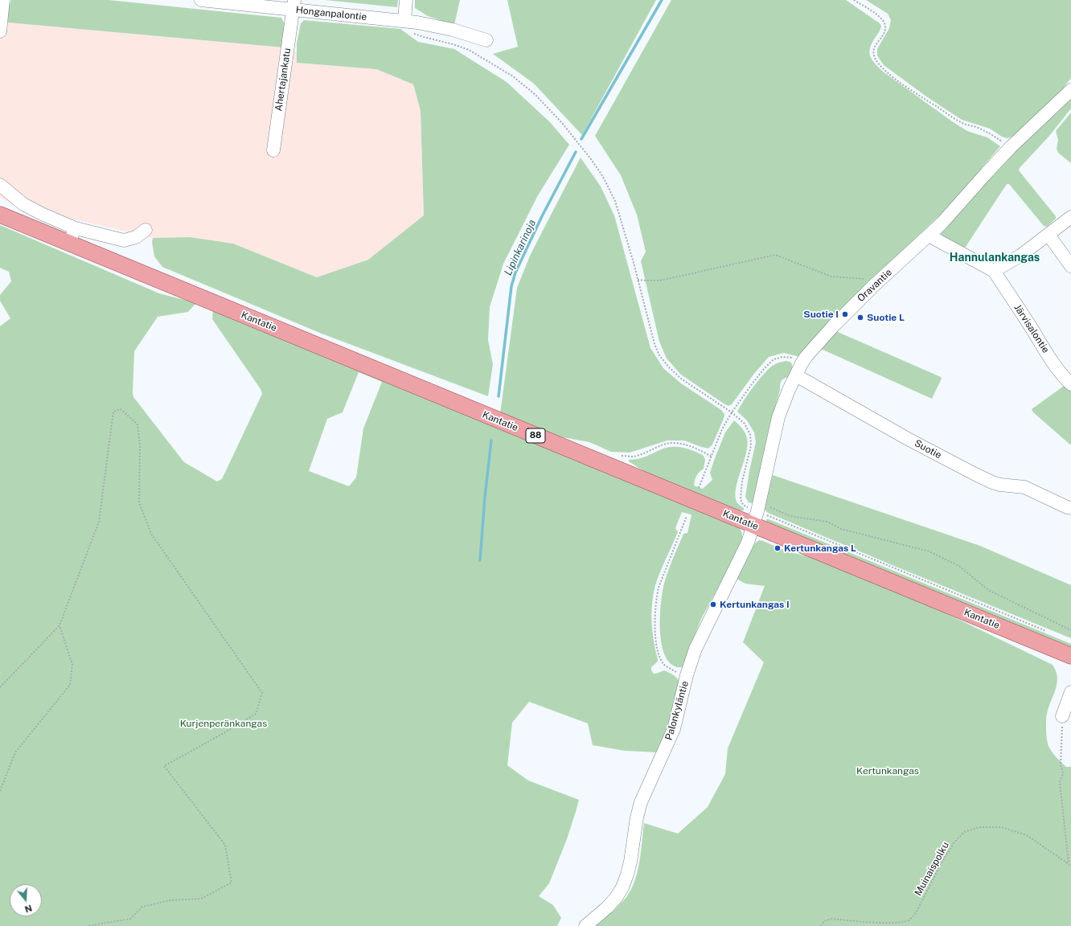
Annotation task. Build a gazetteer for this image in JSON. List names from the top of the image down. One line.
{"streets":{"main road":["Kantatie","88"],"street":["Honganpalontie","Ahertajankatu","Oravantie","Järvisalontie","Suotie","Palonkyläntie"],"path":["Muinaispolku"]},"crossings":[["Honganpalontie","Ahertajankatu"],["Oravantie","Kantatie"],["Oravantie","Järvisalontie"],["Oravantie","Suotie"],["Oravantie","Palonkyläntie"],["Kantatie","Palonkyläntie"]],"districts":["Hannulankangas"],"water":["Lipinkarinoja"],"parks":["Kurjenperänkangas","Kertunkangas"],"places":["Suotie I","Suotie L","Kertunkangas L","Kertunkangas I"],"north":"bottom"}
